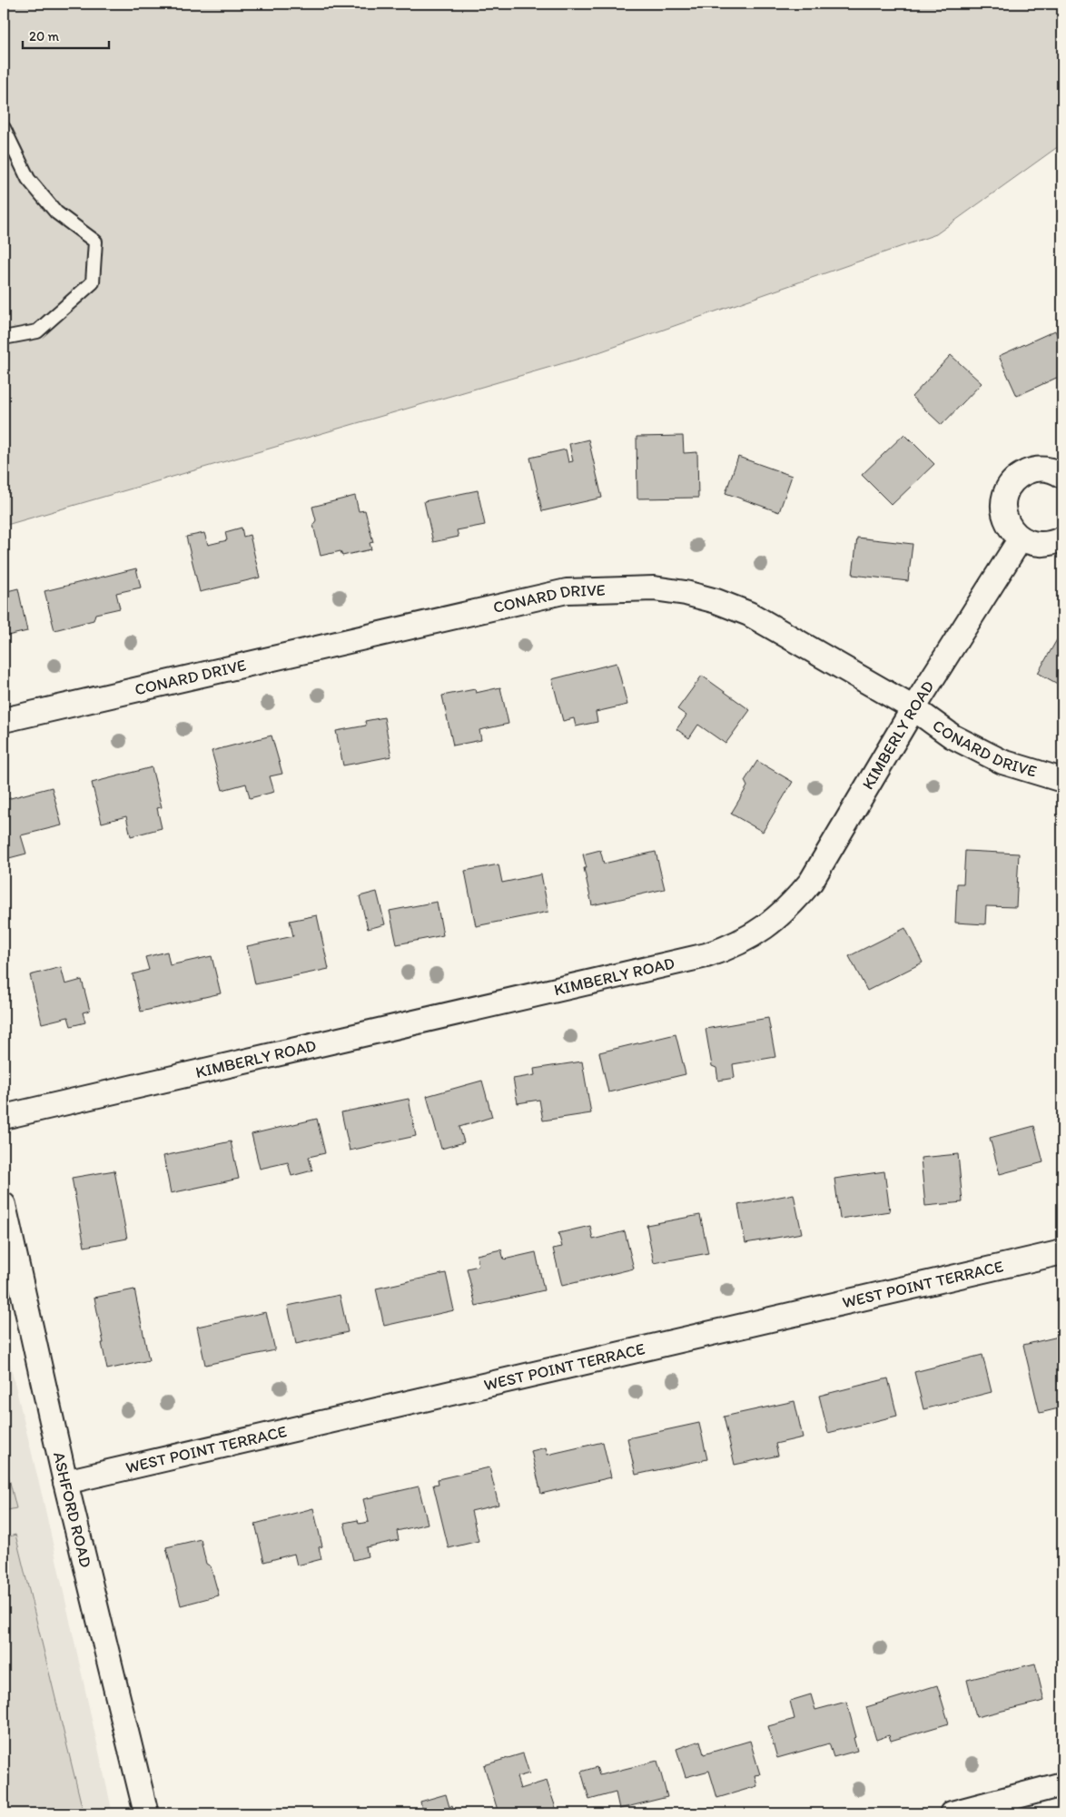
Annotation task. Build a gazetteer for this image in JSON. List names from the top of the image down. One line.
{"streets":{"street":["CONARD DRIVE","KIMBERLY ROAD","WEST POINT TERRACE","ASHFORD ROAD"]},"crossings":[["CONARD DRIVE","KIMBERLY ROAD"],["WEST POINT TERRACE","ASHFORD ROAD"]],"scale_bar":"20 m"}
